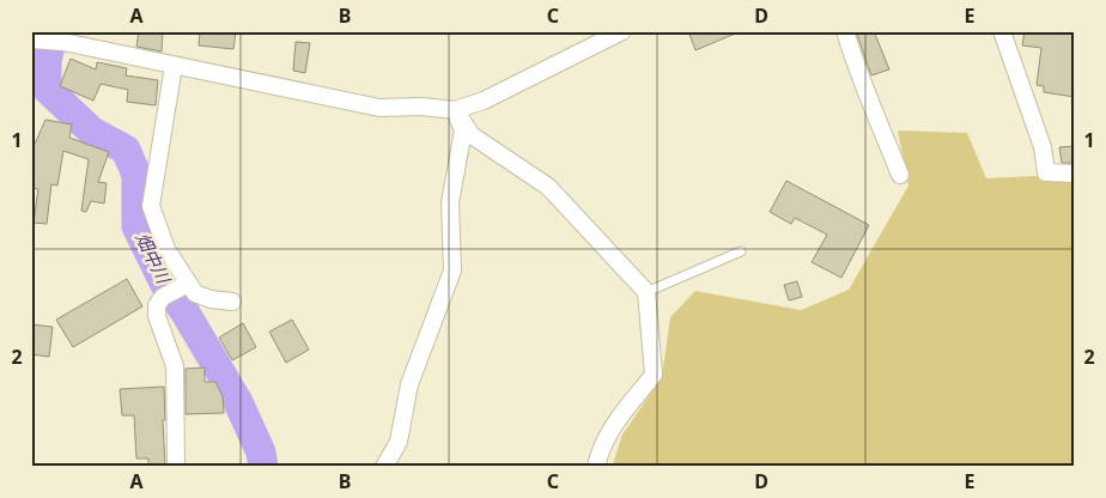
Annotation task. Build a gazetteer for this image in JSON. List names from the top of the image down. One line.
{"water":["畑中川"],"grid":{"columns":["A","B","C","D","E"],"rows":["1","2"]}}
